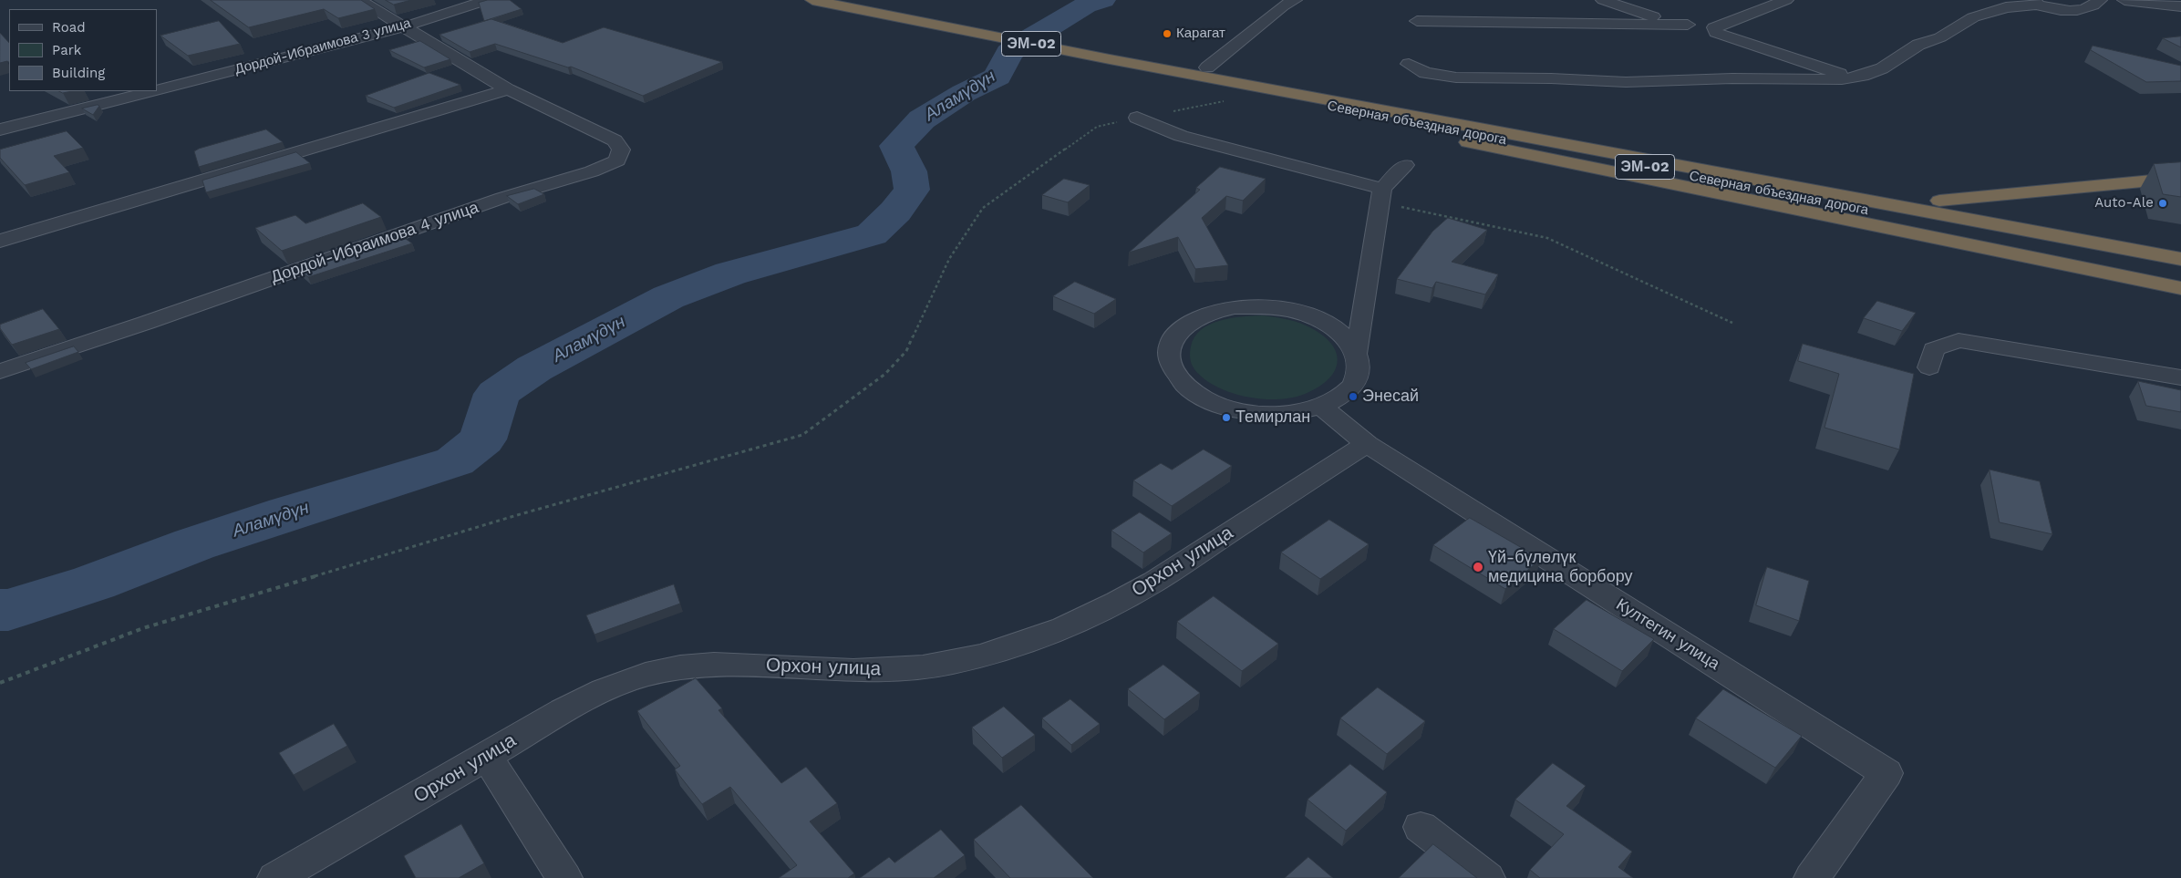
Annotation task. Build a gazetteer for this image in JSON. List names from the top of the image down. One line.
{"streets":{"highway":["ЭМ-02","Северная объездная дорога"],"street":["Дордой-Ибраимова 3 улица","Дордой-Ибраимова 4 улица","Орхон улица","Култегин улица"]},"crossings":[["Дордой-Ибраимова 3 улица","Дордой-Ибраимова 4 улица"],["Орхон улица","Култегин улица"]],"water":["Аламүдүн"],"places":["Карагат","Auto-Ale","Энесай","Темирлан","Үй-бүлөлүк медицина борбору"],"legend":["Road","Park","Building"]}
